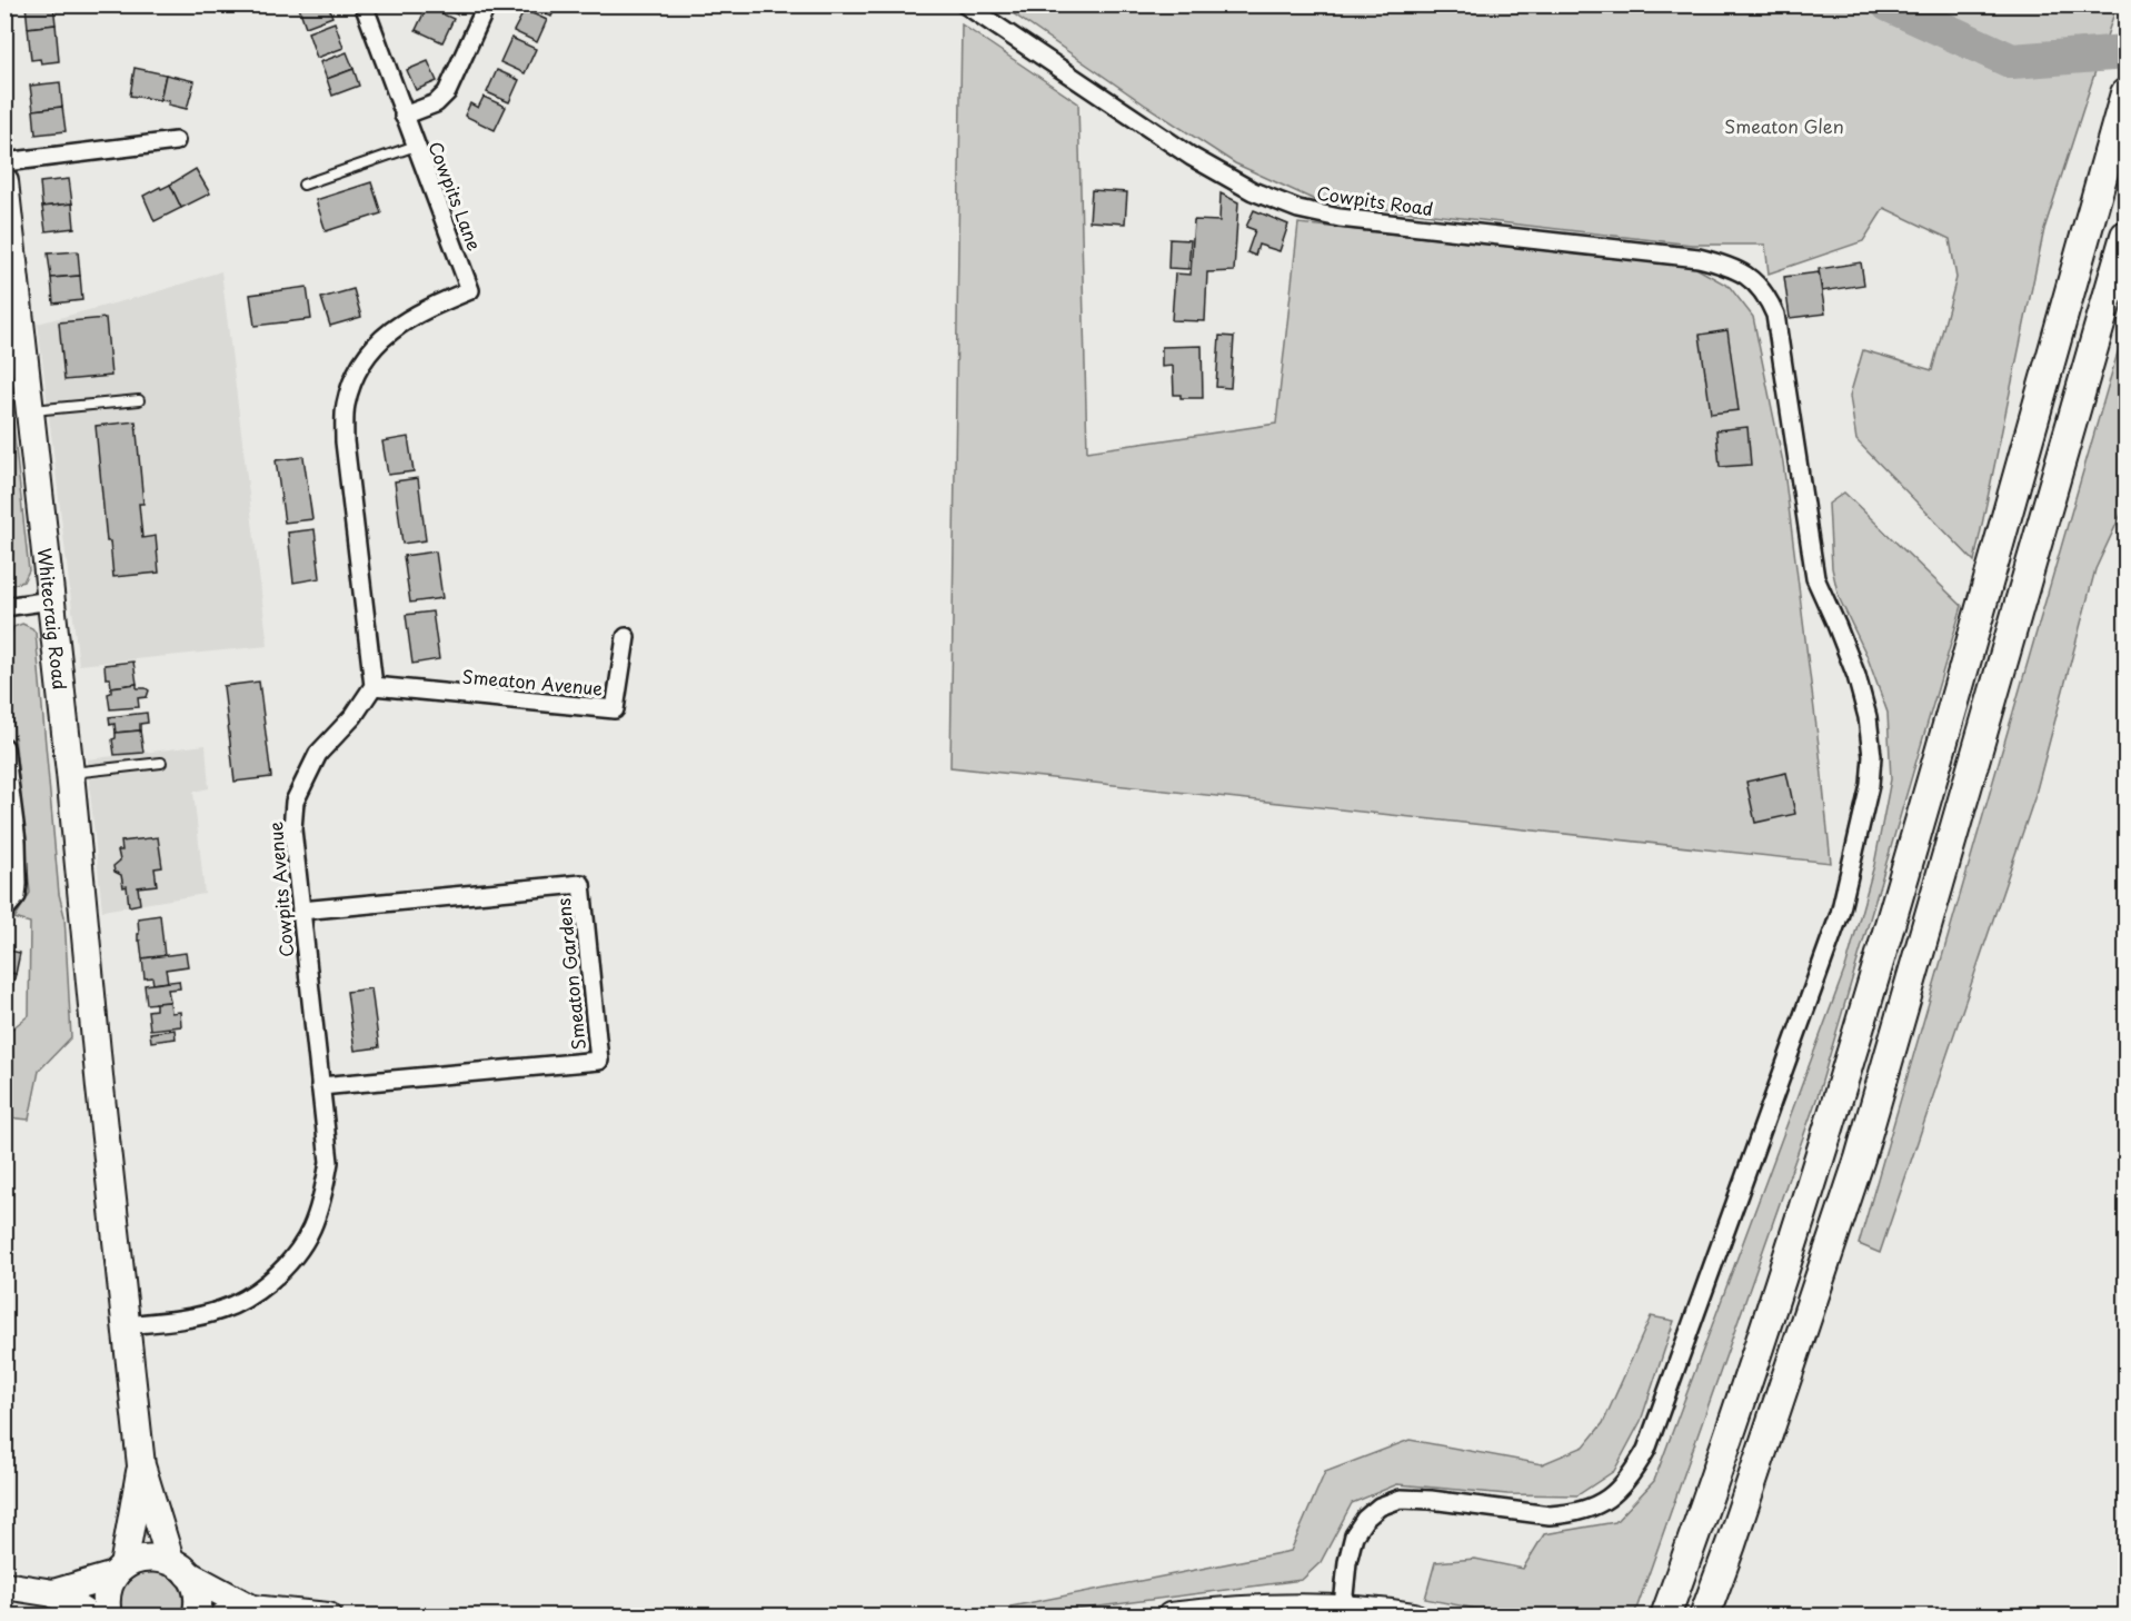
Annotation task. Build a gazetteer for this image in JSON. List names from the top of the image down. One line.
{"streets":{"main road":["Whitecraig Road"],"street":["Cowpits Lane","Cowpits Road","Smeaton Avenue","Cowpits Avenue","Smeaton Gardens"]},"crossings":[["Cowpits Lane","Smeaton Avenue"],["Cowpits Lane","Cowpits Avenue"],["Whitecraig Road","Cowpits Avenue"],["Smeaton Avenue","Cowpits Avenue"],["Cowpits Avenue","Smeaton Gardens"]],"parks":["Smeaton Glen"]}
